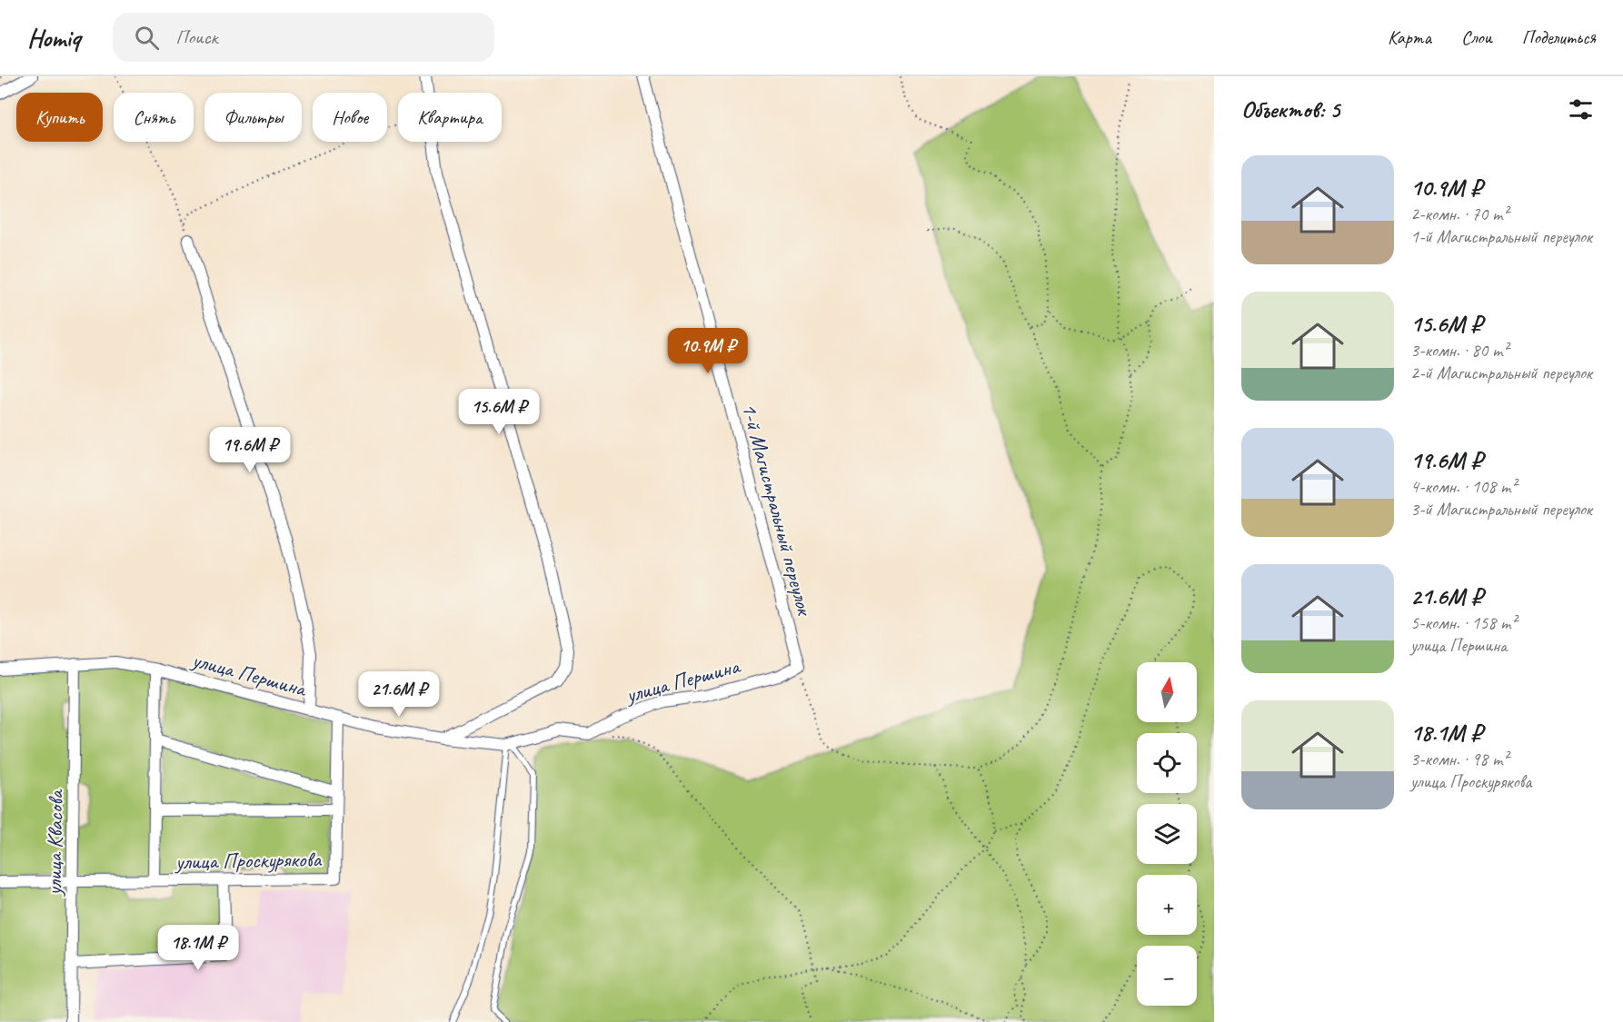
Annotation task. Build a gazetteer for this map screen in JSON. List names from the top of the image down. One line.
{"streets":{"street":["1-й Магистральный переулок","улица Першина","улица Квасова","улица Проскурякова"]},"crossings":[["1-й Магистральный переулок","улица Першина"],["улица Першина","улица Квасова"],["улица Першина","улица Проскурякова"],["улица Квасова","улица Проскурякова"]],"north":"top","page":{"header":"Homiq","search":"Поиск","nav":["Карта","Слои","Поделиться"],"heading":"Объектов: 5","chip":["Купить","Снять","Фильтры","Новое","Квартира"],"list":[{"name":"10.9M ₽","note":"2-комн. · 70 m² · 1-й Магистральный переулок"},{"name":"15.6M ₽","note":"3-комн. · 80 m² · 2-й Магистральный переулок"},{"name":"19.6M ₽","note":"4-комн. · 108 m² · 3-й Магистральный переулок"},{"name":"21.6M ₽","note":"5-комн. · 158 m² · улица Першина"},{"name":"18.1M ₽","note":"3-комн. · 98 m² · улица Проскурякова"}],"price":["10.9M ₽","15.6M ₽","19.6M ₽","21.6M ₽","18.1M ₽"],"map_buttons":["+","−"]}}
